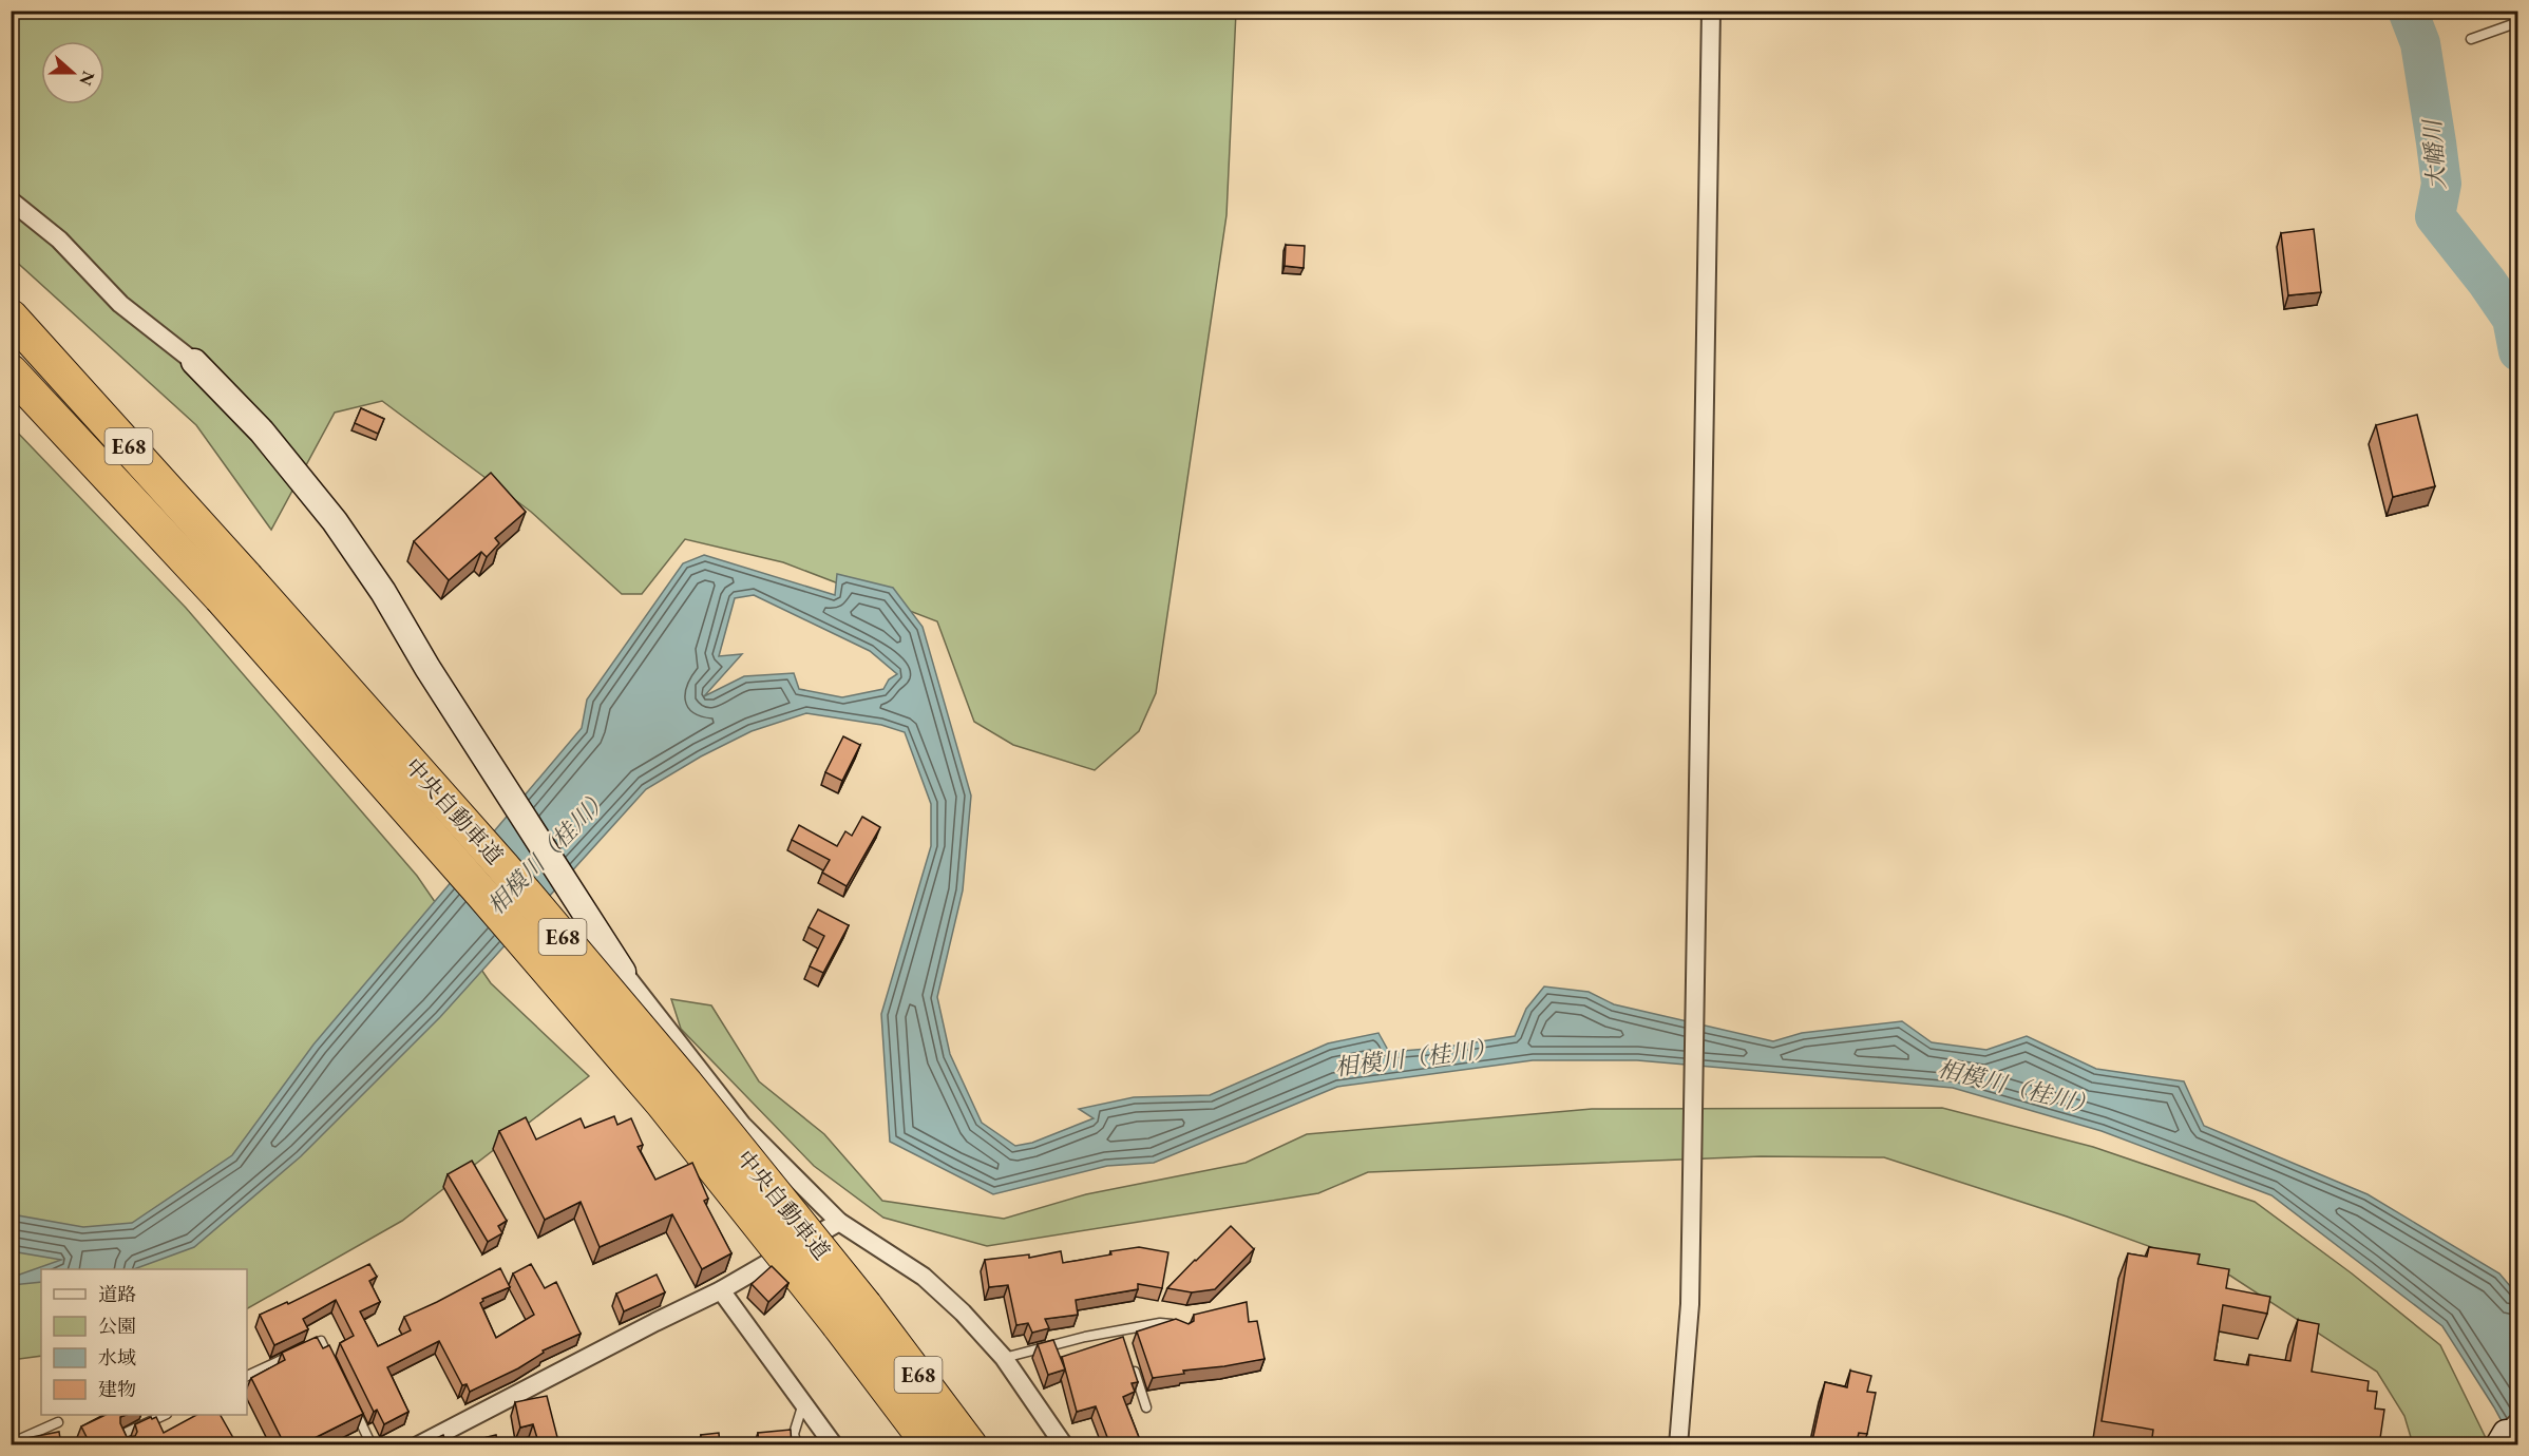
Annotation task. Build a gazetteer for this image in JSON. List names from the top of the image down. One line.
{"streets":{"highway":["E68","中央自動車道"]},"water":["大幡川","相模川（桂川）"],"legend":["道路","公園","水域","建物"],"north":"right"}
